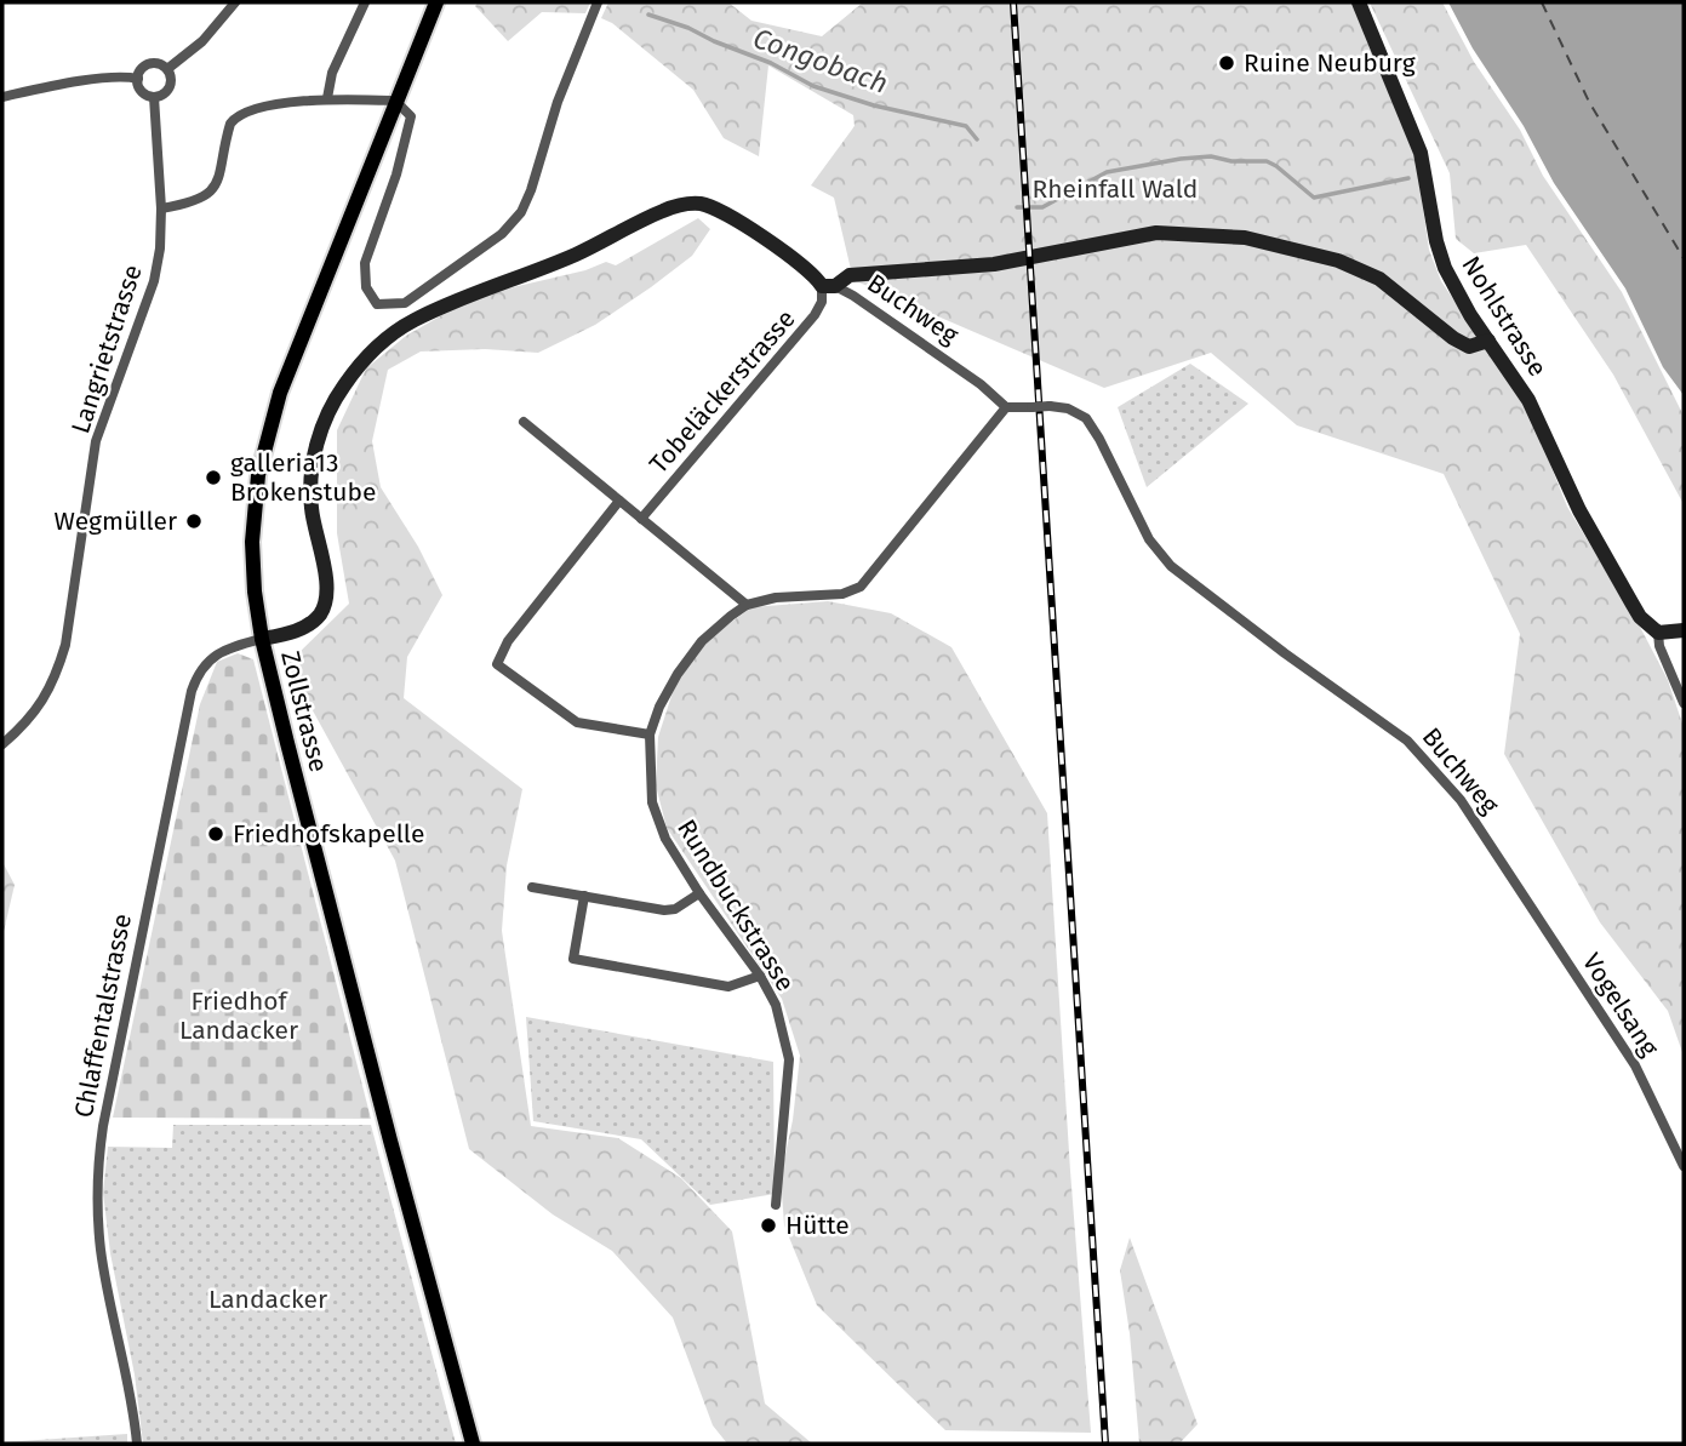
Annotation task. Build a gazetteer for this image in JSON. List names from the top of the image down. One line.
{"streets":{"main road":["Zollstrasse"],"street":["Buchweg","Nohlstrasse","Langrietstrasse","Tobeläckerstrasse","Rundbuckstrasse","Vogelsang","Chlaffentalstrasse"]},"crossings":[["Buchweg","Tobeläckerstrasse"],["Buchweg","Zollstrasse"],["Buchweg","Rundbuckstrasse"],["Buchweg","Vogelsang"],["Buchweg","Chlaffentalstrasse"],["Zollstrasse","Chlaffentalstrasse"]],"water":["Congobach"],"parks":["Rheinfall Wald","Friedhof Landacker","Landacker"],"places":["Ruine Neuburg","galleria13 Brokenstube","Wegmüller","Friedhofskapelle","Hütte"]}
